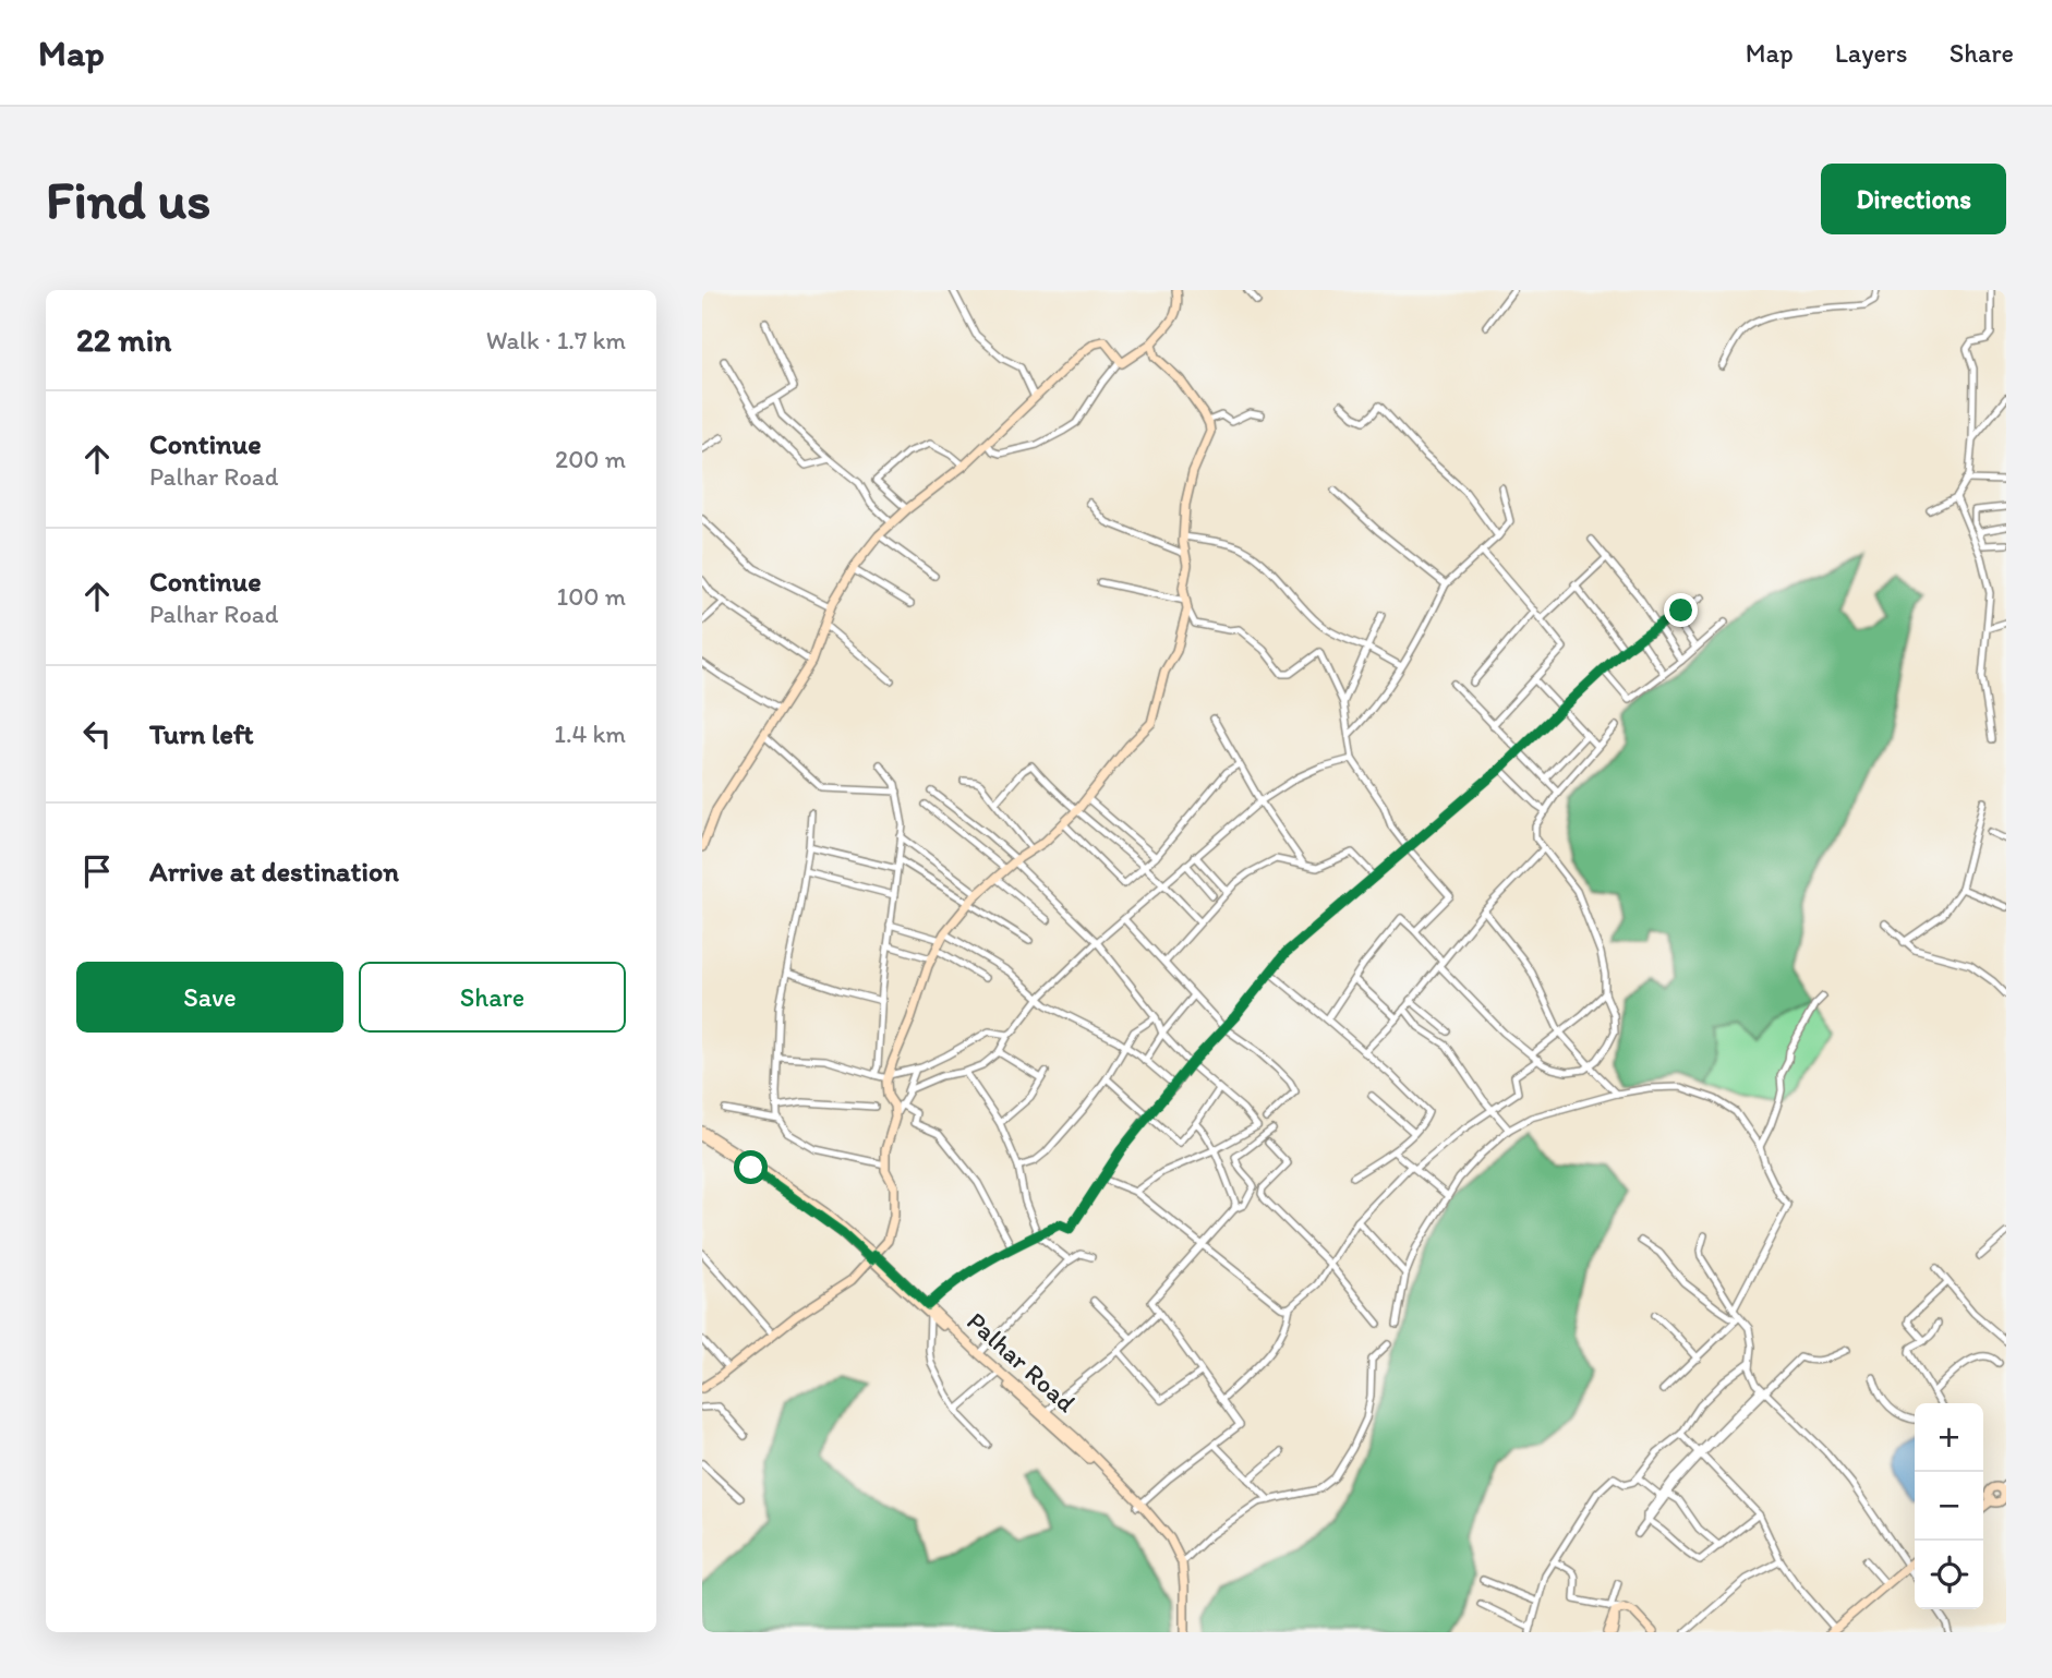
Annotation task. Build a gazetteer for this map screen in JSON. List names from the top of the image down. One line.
{"streets":{"street":["Palhar Road"]},"page":{"header":"Map","nav":["Map","Layers","Share"],"buttons":["Directions",["Save","Share"]],"title":"Find us","heading":["22 min","Walk · 1.7 km"],"list":[["Continue","Palhar Road","200 m"],["Continue","Palhar Road","100 m"],["Turn left","1.4 km"],"Arrive at destination"],"map_buttons":["+","−"]}}
